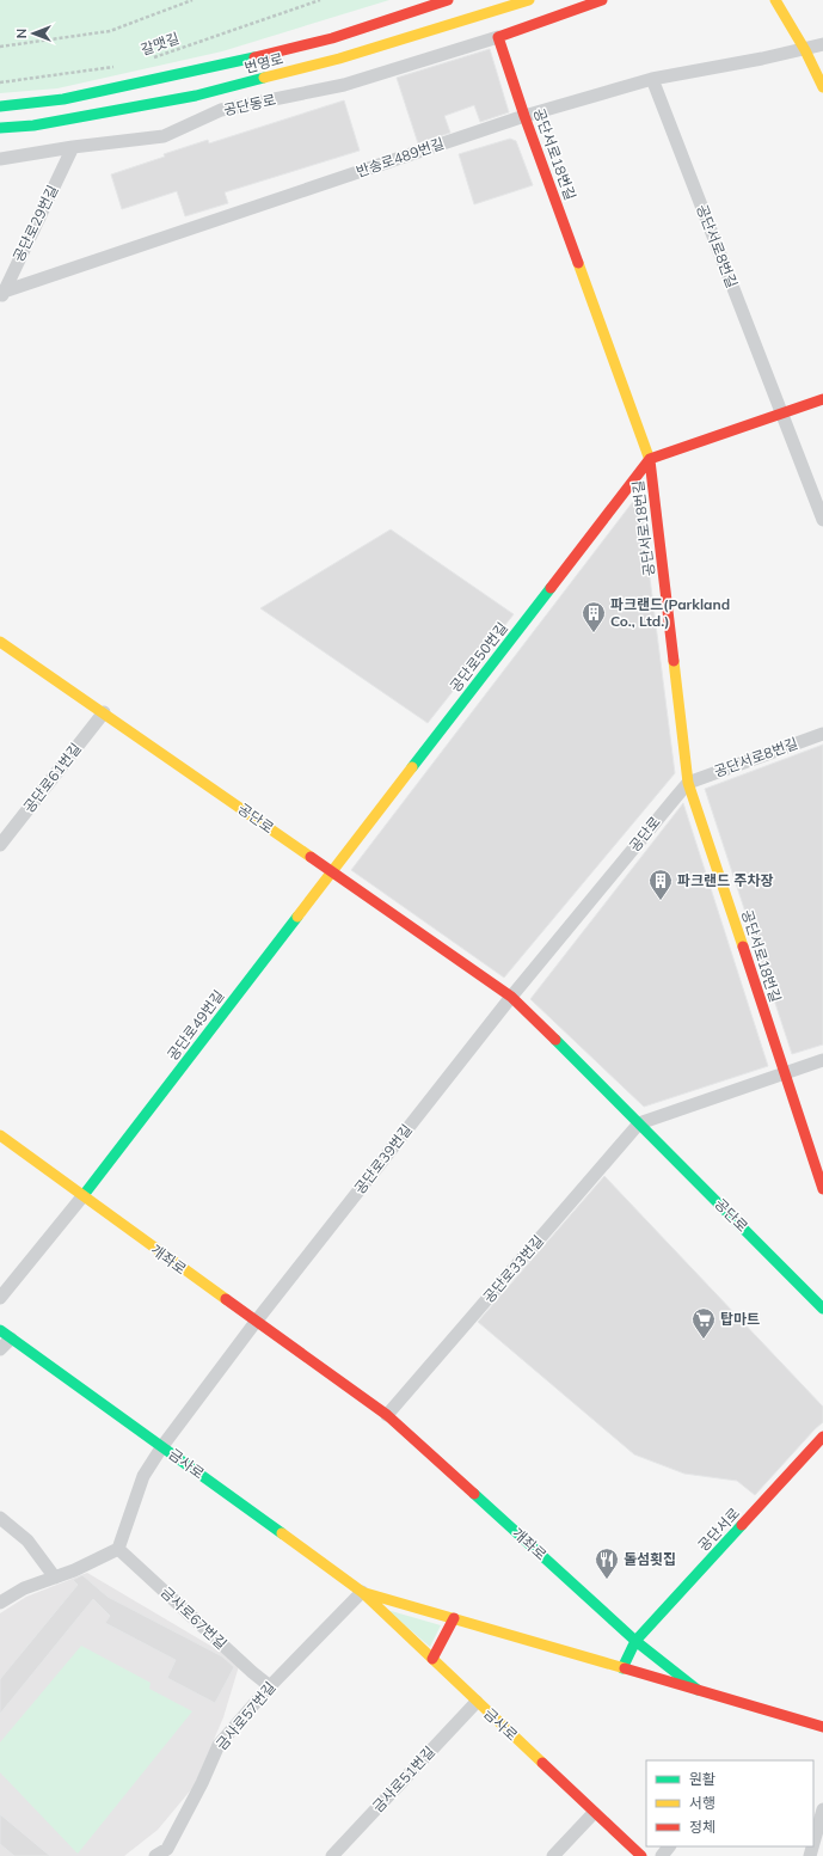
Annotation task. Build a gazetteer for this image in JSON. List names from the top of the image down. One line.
{"streets":{"main road":["번영로","공단서로18번길","공단로50번길","공단로","공단로49번길","개좌로","금사로","공단서로"],"street":["공단동로","반송로489번길","공단로29번길","공단서로8번길","공단로61번길","공단로39번길","공단로33번길","금사로67번길","금사로57번길","금사로51번길"],"path":["갈맷길"]},"crossings":[["공단동로","공단서로18번길"],["공단동로","공단로29번길"],["공단서로18번길","반송로489번길"],["공단서로18번길","공단서로8번길"],["공단서로18번길","공단로50번길"],["공단서로18번길","공단로"],["반송로489번길","공단로29번길"],["반송로489번길","공단서로8번길"],["공단서로8번길","공단로"],["공단로50번길","공단로"],["공단로50번길","공단로49번길"],["공단로61번길","공단로"],["공단로","공단로49번길"],["공단로","공단로39번길"],["공단로","공단로33번길"],["공단로49번길","개좌로"],["공단로39번길","개좌로"],["개좌로","공단로33번길"],["개좌로","금사로"],["개좌로","공단서로"],["금사로","공단서로"],["금사로","금사로57번길"],["금사로","금사로51번길"],["금사로67번길","금사로57번길"]],"places":{"building":["파크랜드(Parkland Co., Ltd.)","파크랜드 주차장"],"supermarket":["탑마트"],"restaurant":["돌섬횟집"]},"legend":["원활","서행","정체"],"north":"left"}
